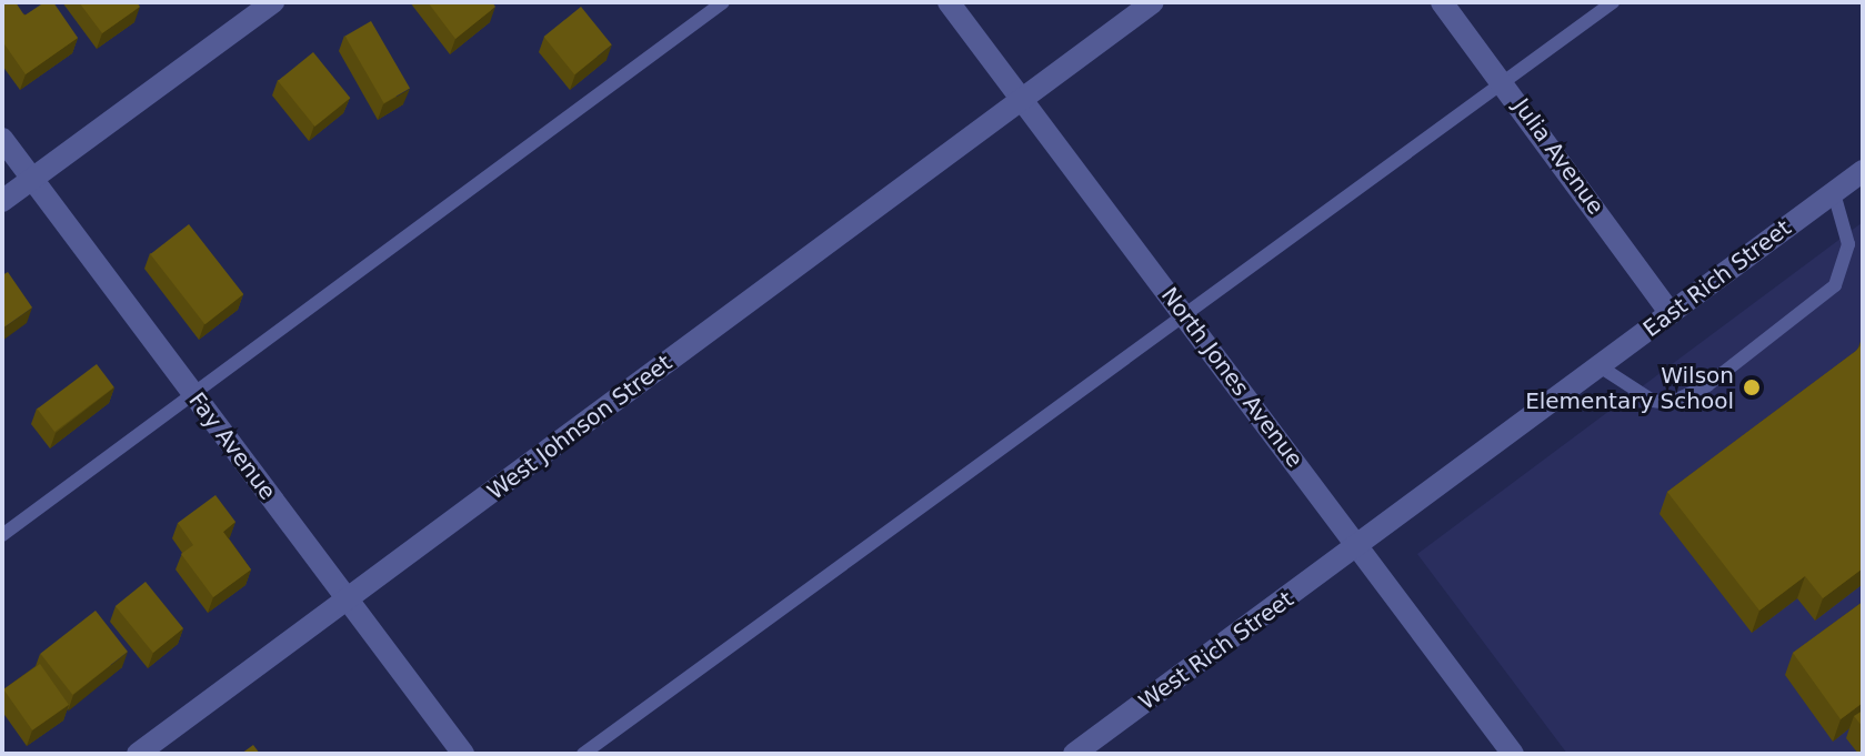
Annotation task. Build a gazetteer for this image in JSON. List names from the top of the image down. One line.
{"streets":{"street":["Julia Avenue","East Rich Street","North Jones Avenue","West Johnson Street","Fay Avenue","West Rich Street"]},"crossings":[["Julia Avenue","East Rich Street"],["East Rich Street","North Jones Avenue"],["East Rich Street","West Rich Street"],["North Jones Avenue","West Johnson Street"],["North Jones Avenue","West Rich Street"],["West Johnson Street","Fay Avenue"]],"places":["Wilson Elementary School"]}
